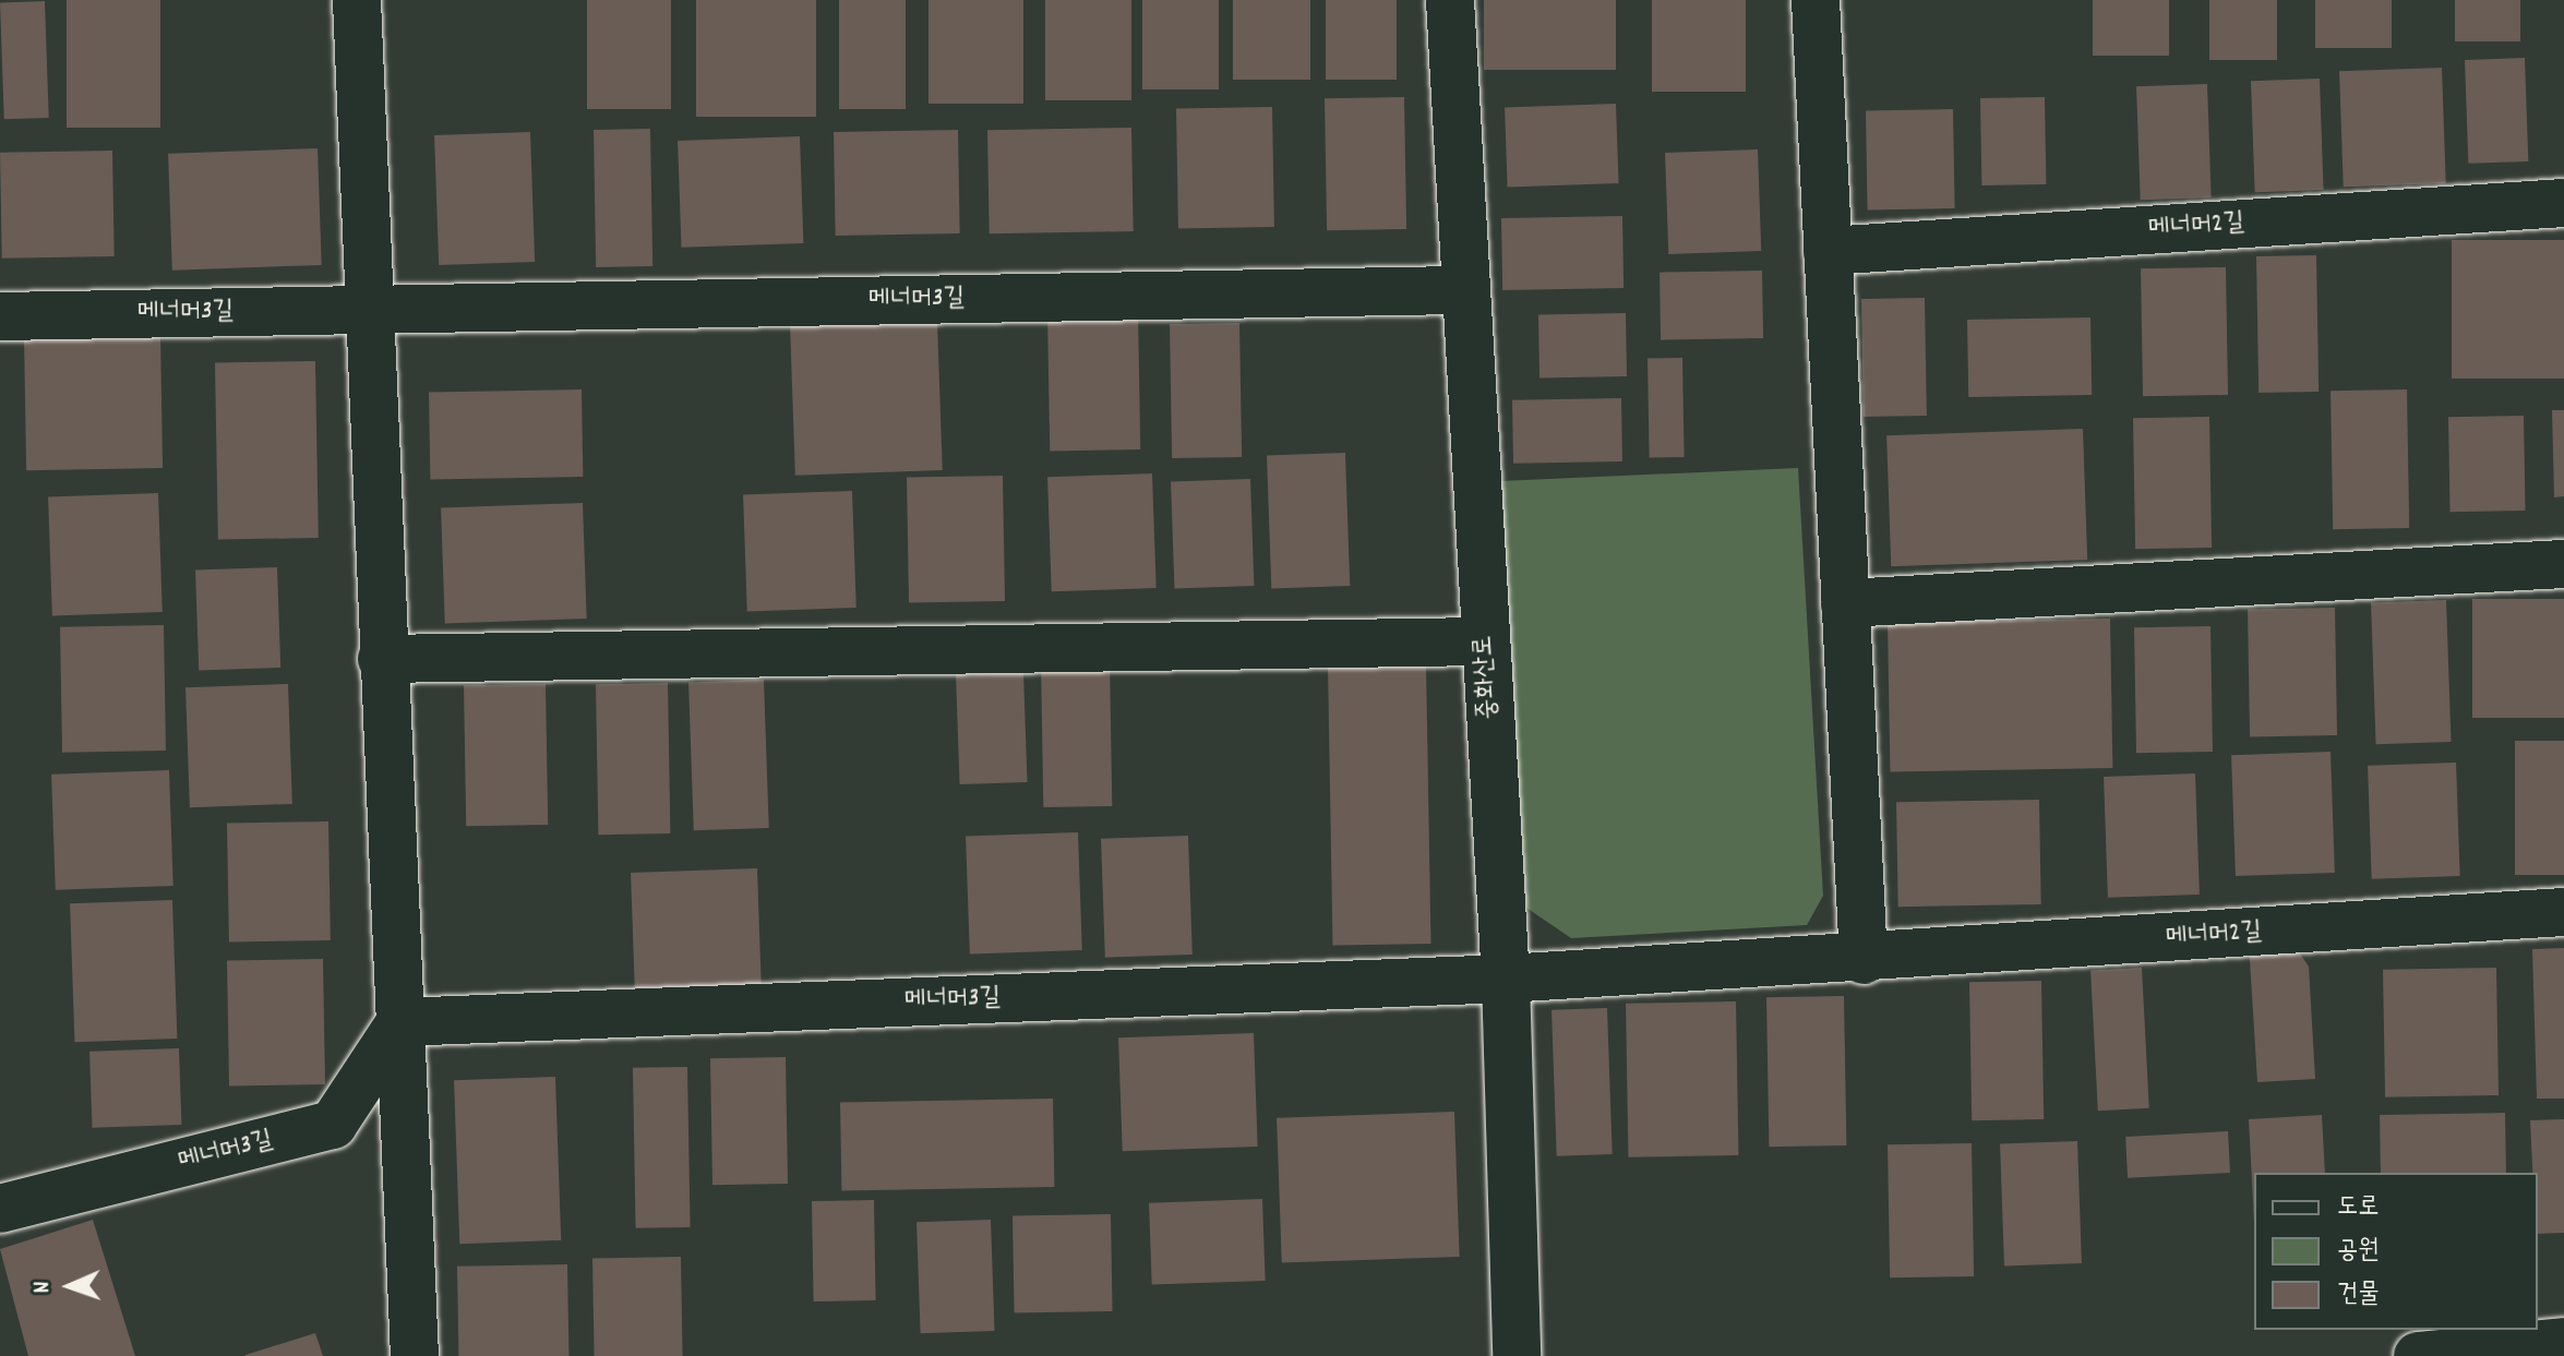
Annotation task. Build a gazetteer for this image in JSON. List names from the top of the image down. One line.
{"streets":{"street":["메너머2길","메너머3길","중화산로"]},"crossings":[["메너머2길","메너머3길"],["메너머2길","중화산로"],["메너머3길","중화산로"]],"legend":["도로","공원","건물"],"north":"left"}
